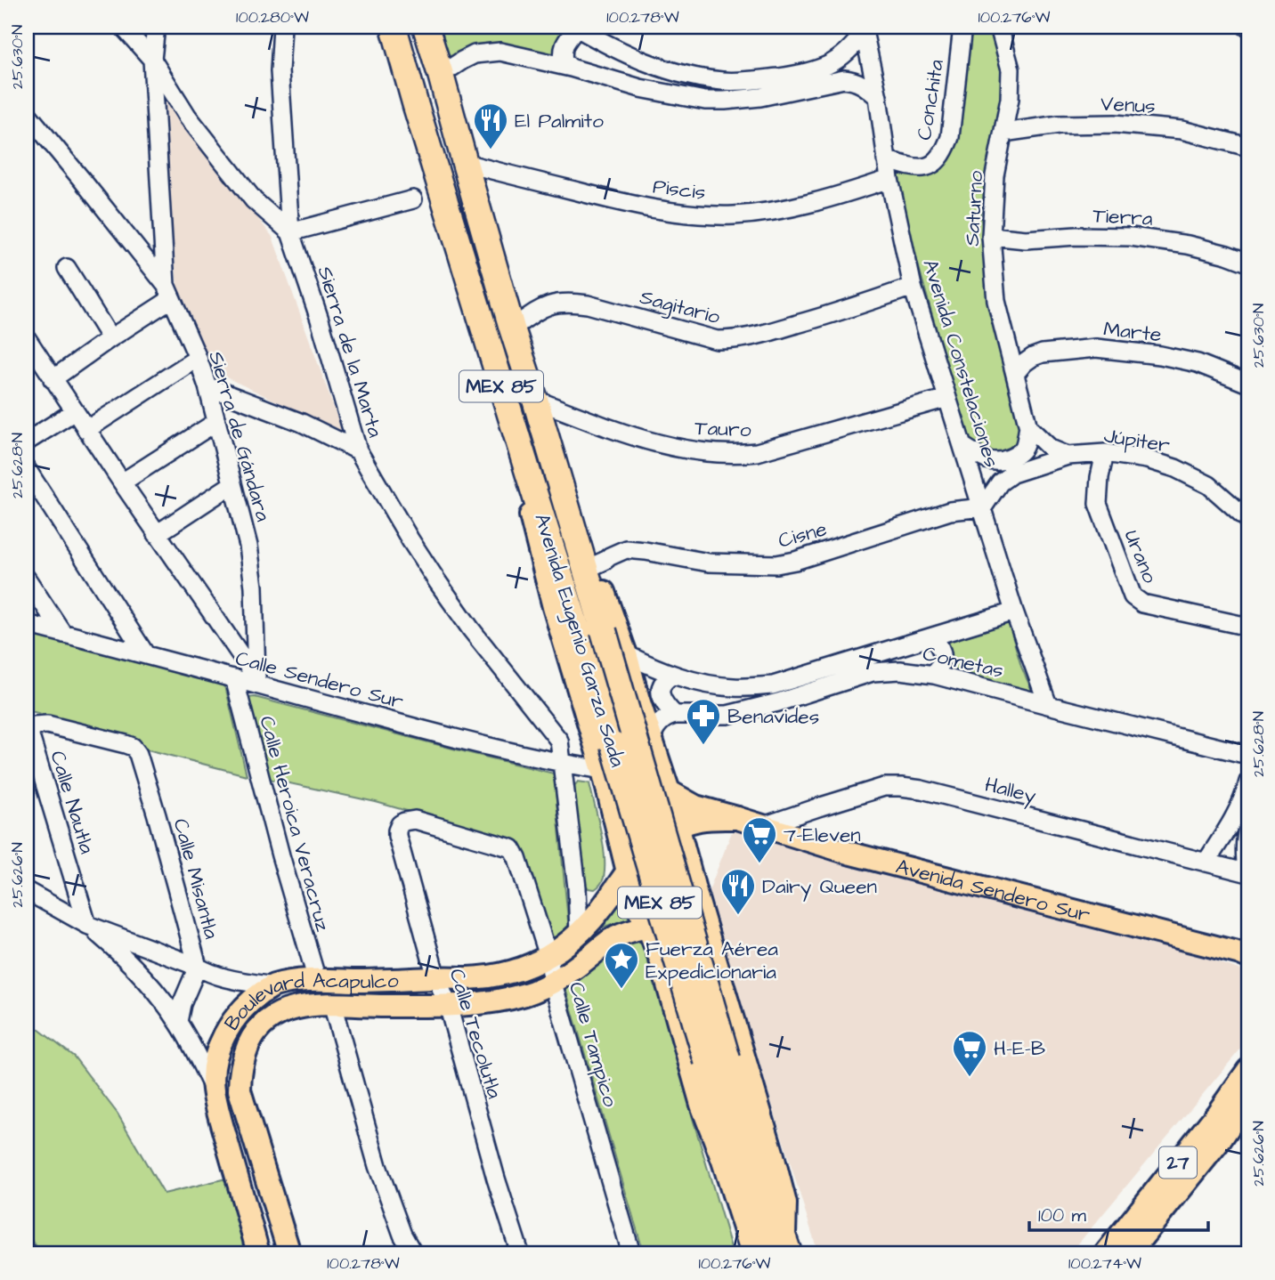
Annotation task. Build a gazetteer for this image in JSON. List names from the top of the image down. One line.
{"streets":{"highway":["MEX 85","Avenida Eugenio Garza Sada"],"main road":["Avenida Sendero Sur","Boulevard Acapulco","27"],"street":["Conchita","Venus","Piscis","Saturno","Tierra","Sagitario","Marte","Sierra de la Marta","Avenida Constelaciones","Tauro","Sierra de Gándara","Júpiter","Cisne","Urano","Cometas","Calle Sendero Sur","Halley","Calle Nautla","Calle Heroica Veracruz","Calle Misantla","Calle Tecolutla","Calle Tampico"]},"crossings":[["Conchita","Avenida Constelaciones"],["Venus","Saturno"],["Piscis","Avenida Constelaciones"],["Piscis","Avenida Eugenio Garza Sada"],["Saturno","Tierra"],["Saturno","Marte"],["Sagitario","Avenida Constelaciones"],["Sagitario","Avenida Eugenio Garza Sada"],["Sierra de la Marta","Calle Sendero Sur"],["Sierra de la Marta","Boulevard Acapulco"],["Avenida Constelaciones","Tauro"],["Avenida Constelaciones","Júpiter"],["Avenida Constelaciones","Cisne"],["Avenida Constelaciones","Cometas"],["Tauro","Avenida Eugenio Garza Sada"],["Sierra de Gándara","Calle Sendero Sur"],["Júpiter","Cisne"],["Júpiter","Urano"],["Calle Sendero Sur","Calle Heroica Veracruz"],["Halley","Avenida Sendero Sur"],["Calle Nautla","Calle Misantla"],["Calle Heroica Veracruz","Boulevard Acapulco"],["Avenida Sendero Sur","Boulevard Acapulco"],["Boulevard Acapulco","Calle Tecolutla"],["Boulevard Acapulco","Calle Tampico"],["Calle Tecolutla","Calle Tampico"]],"places":{"restaurant":["El Palmito","Dairy Queen"],"pharmacy":["Benavides"],"supermarket":["7-Eleven","H-E-B"],"place":["Fuerza Aérea Expedicionaria"]},"scale_bar":"100 m","coordinates":["100.280°W","100.278°W","100.276°W","25.630°N","25.628°N","25.626°N","100.274°W"]}
